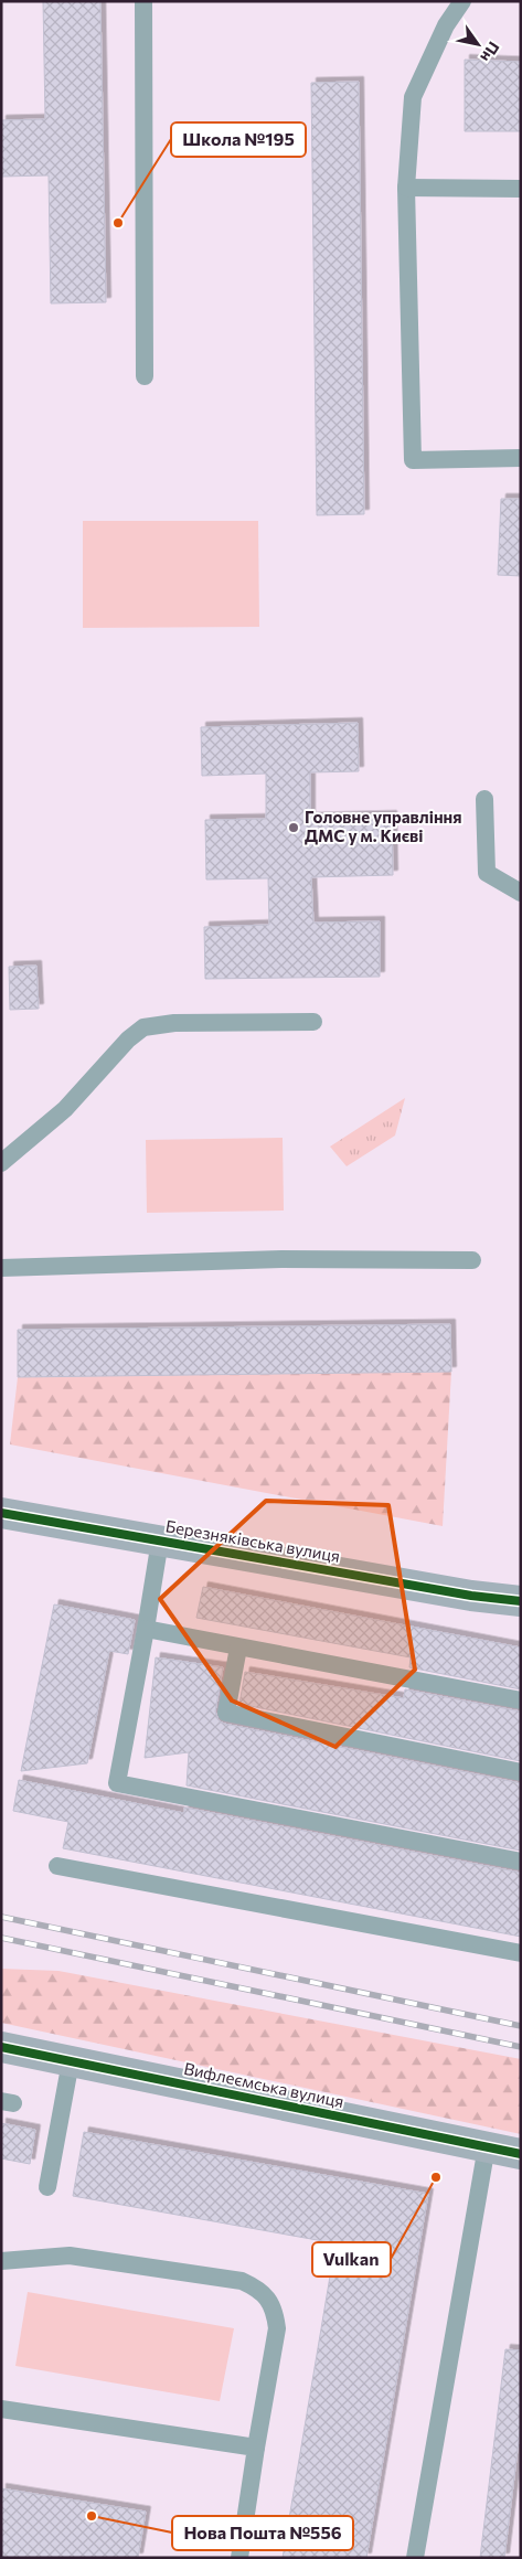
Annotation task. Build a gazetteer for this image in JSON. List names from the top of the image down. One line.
{"streets":{"street":["Березняківська вулиця","Вифлеємська вулиця"]},"places":["Школа №195","Головне управління ДМС у м. Києві","Vulkan","Нова Пошта №556"],"north":"bottom right"}
